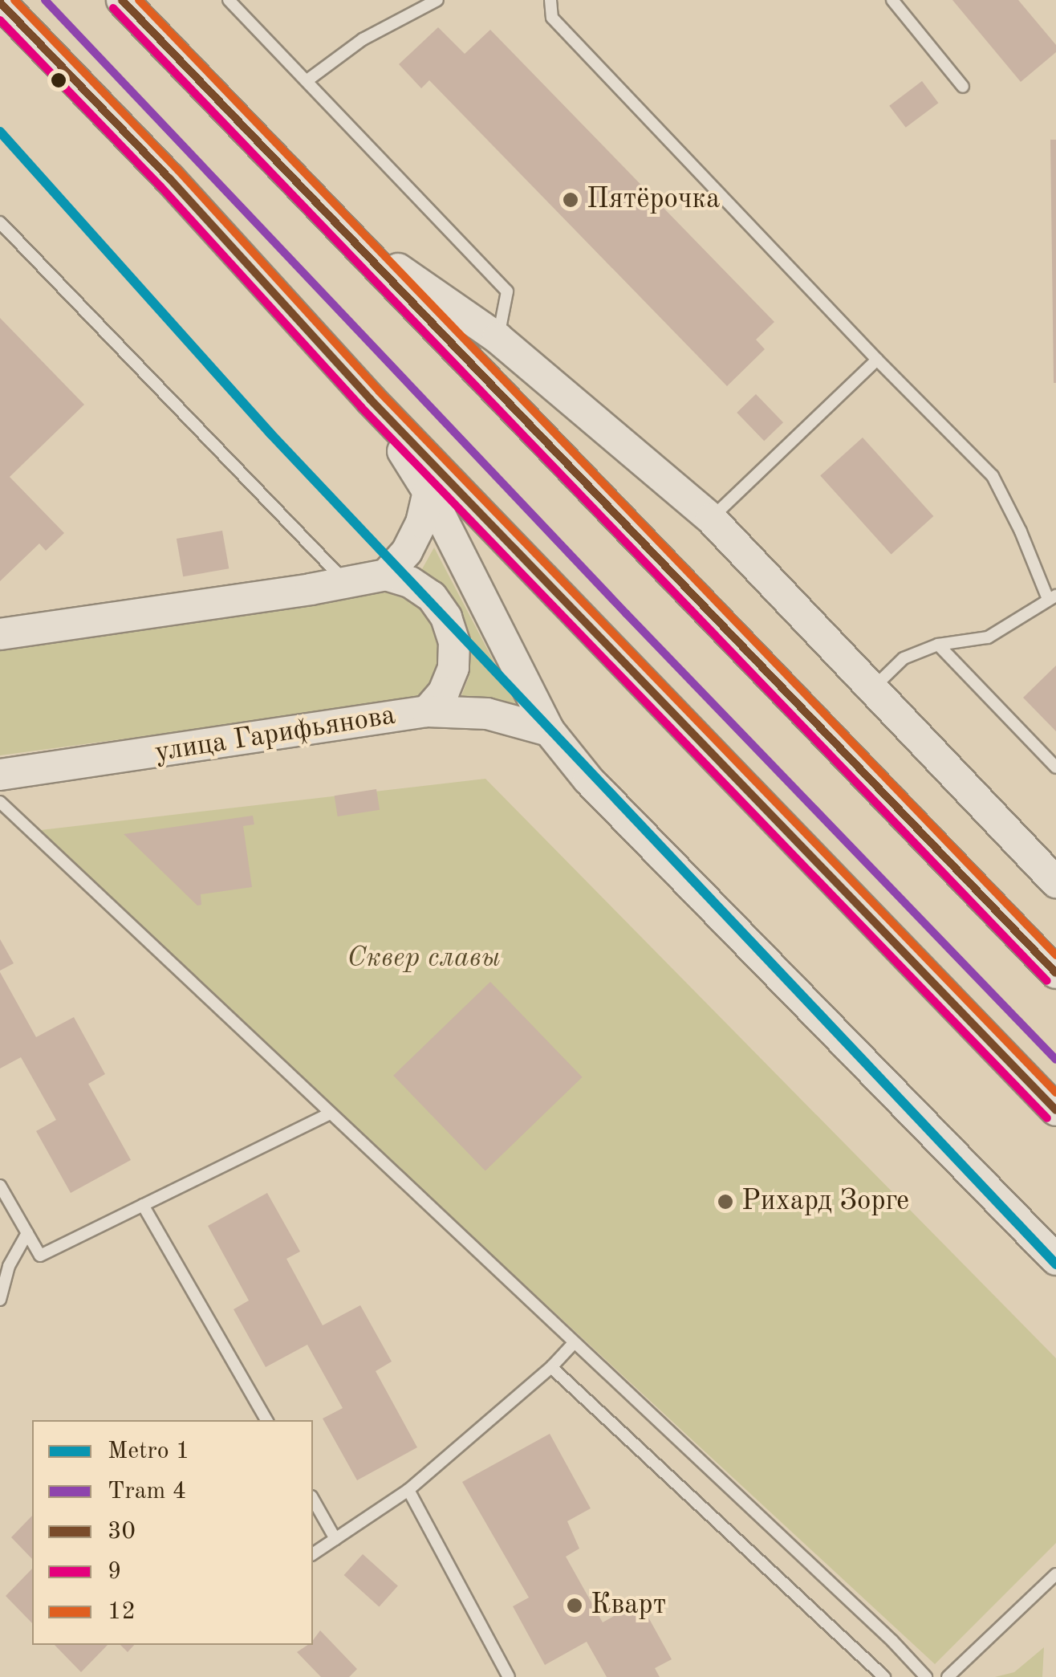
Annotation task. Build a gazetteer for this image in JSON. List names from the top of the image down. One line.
{"streets":{"main road":["улица Гарифьянова"]},"parks":["Сквер славы"],"places":["Пятёрочка","Рихард Зорге","Кварт"],"lines":["tram line 4","transit line 30","transit line 12","transit line 9","metro line 1"],"legend":["Metro 1","Tram 4","30","9","12"]}
